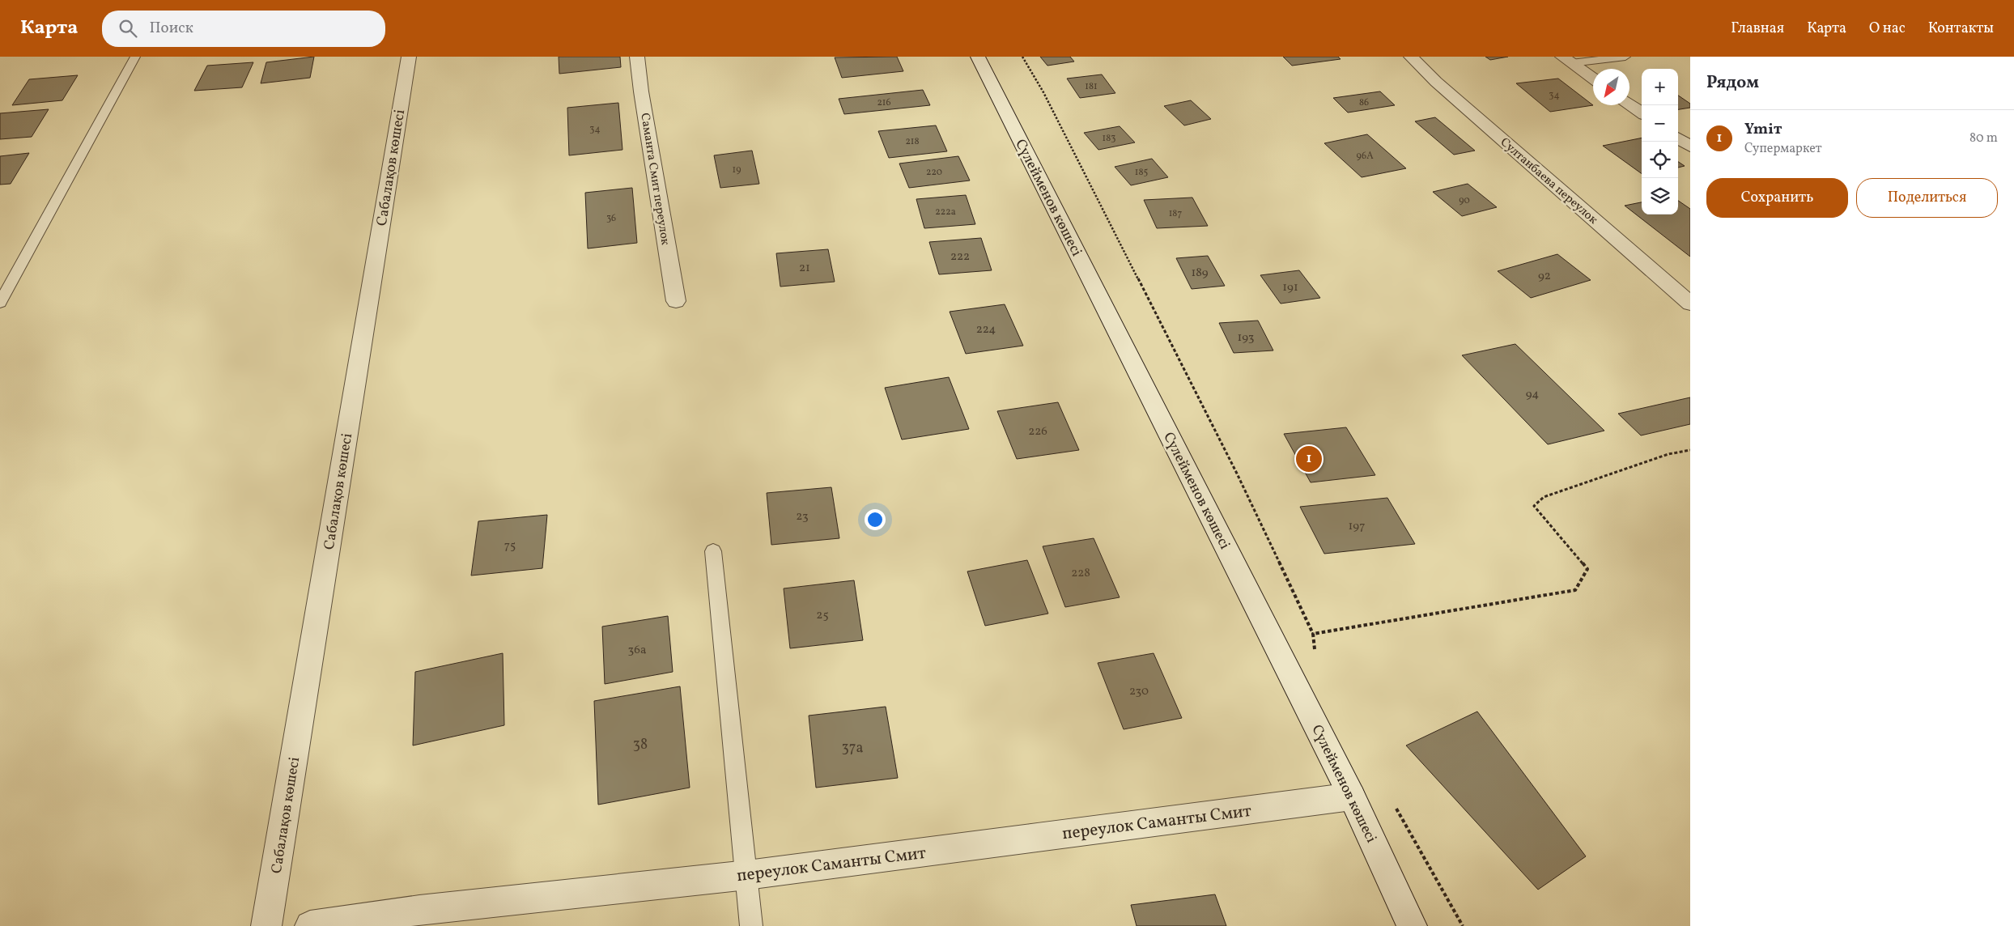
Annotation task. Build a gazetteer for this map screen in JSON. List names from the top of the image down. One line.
{"streets":{"street":["Сабалақов көшесі","Саманта Смит переулок","Султанбаева переулок","Сүлейменов көшесі","переулок Саманты Смит"]},"crossings":[["Сүлейменов көшесі","переулок Саманты Смит"]],"house_numbers":["181","34","216","86","34","183","218","96А","19","220","185","90","222а","187","36","222","21","189","92","191","224","193","94","226","23","197","75","228","25","36а","230","38","37а"],"north":"bottom left","page":{"header":"Карта","search":"Поиск","nav":["Главная","Карта","О нас","Контакты"],"heading":"Рядом","map_buttons":["+","−"],"list":[{"mark":"1","name":"Ymiт","note":"Супермаркет","value":"80 m"}],"buttons":["Сохранить","Поделиться"],"pins":"1"}}
